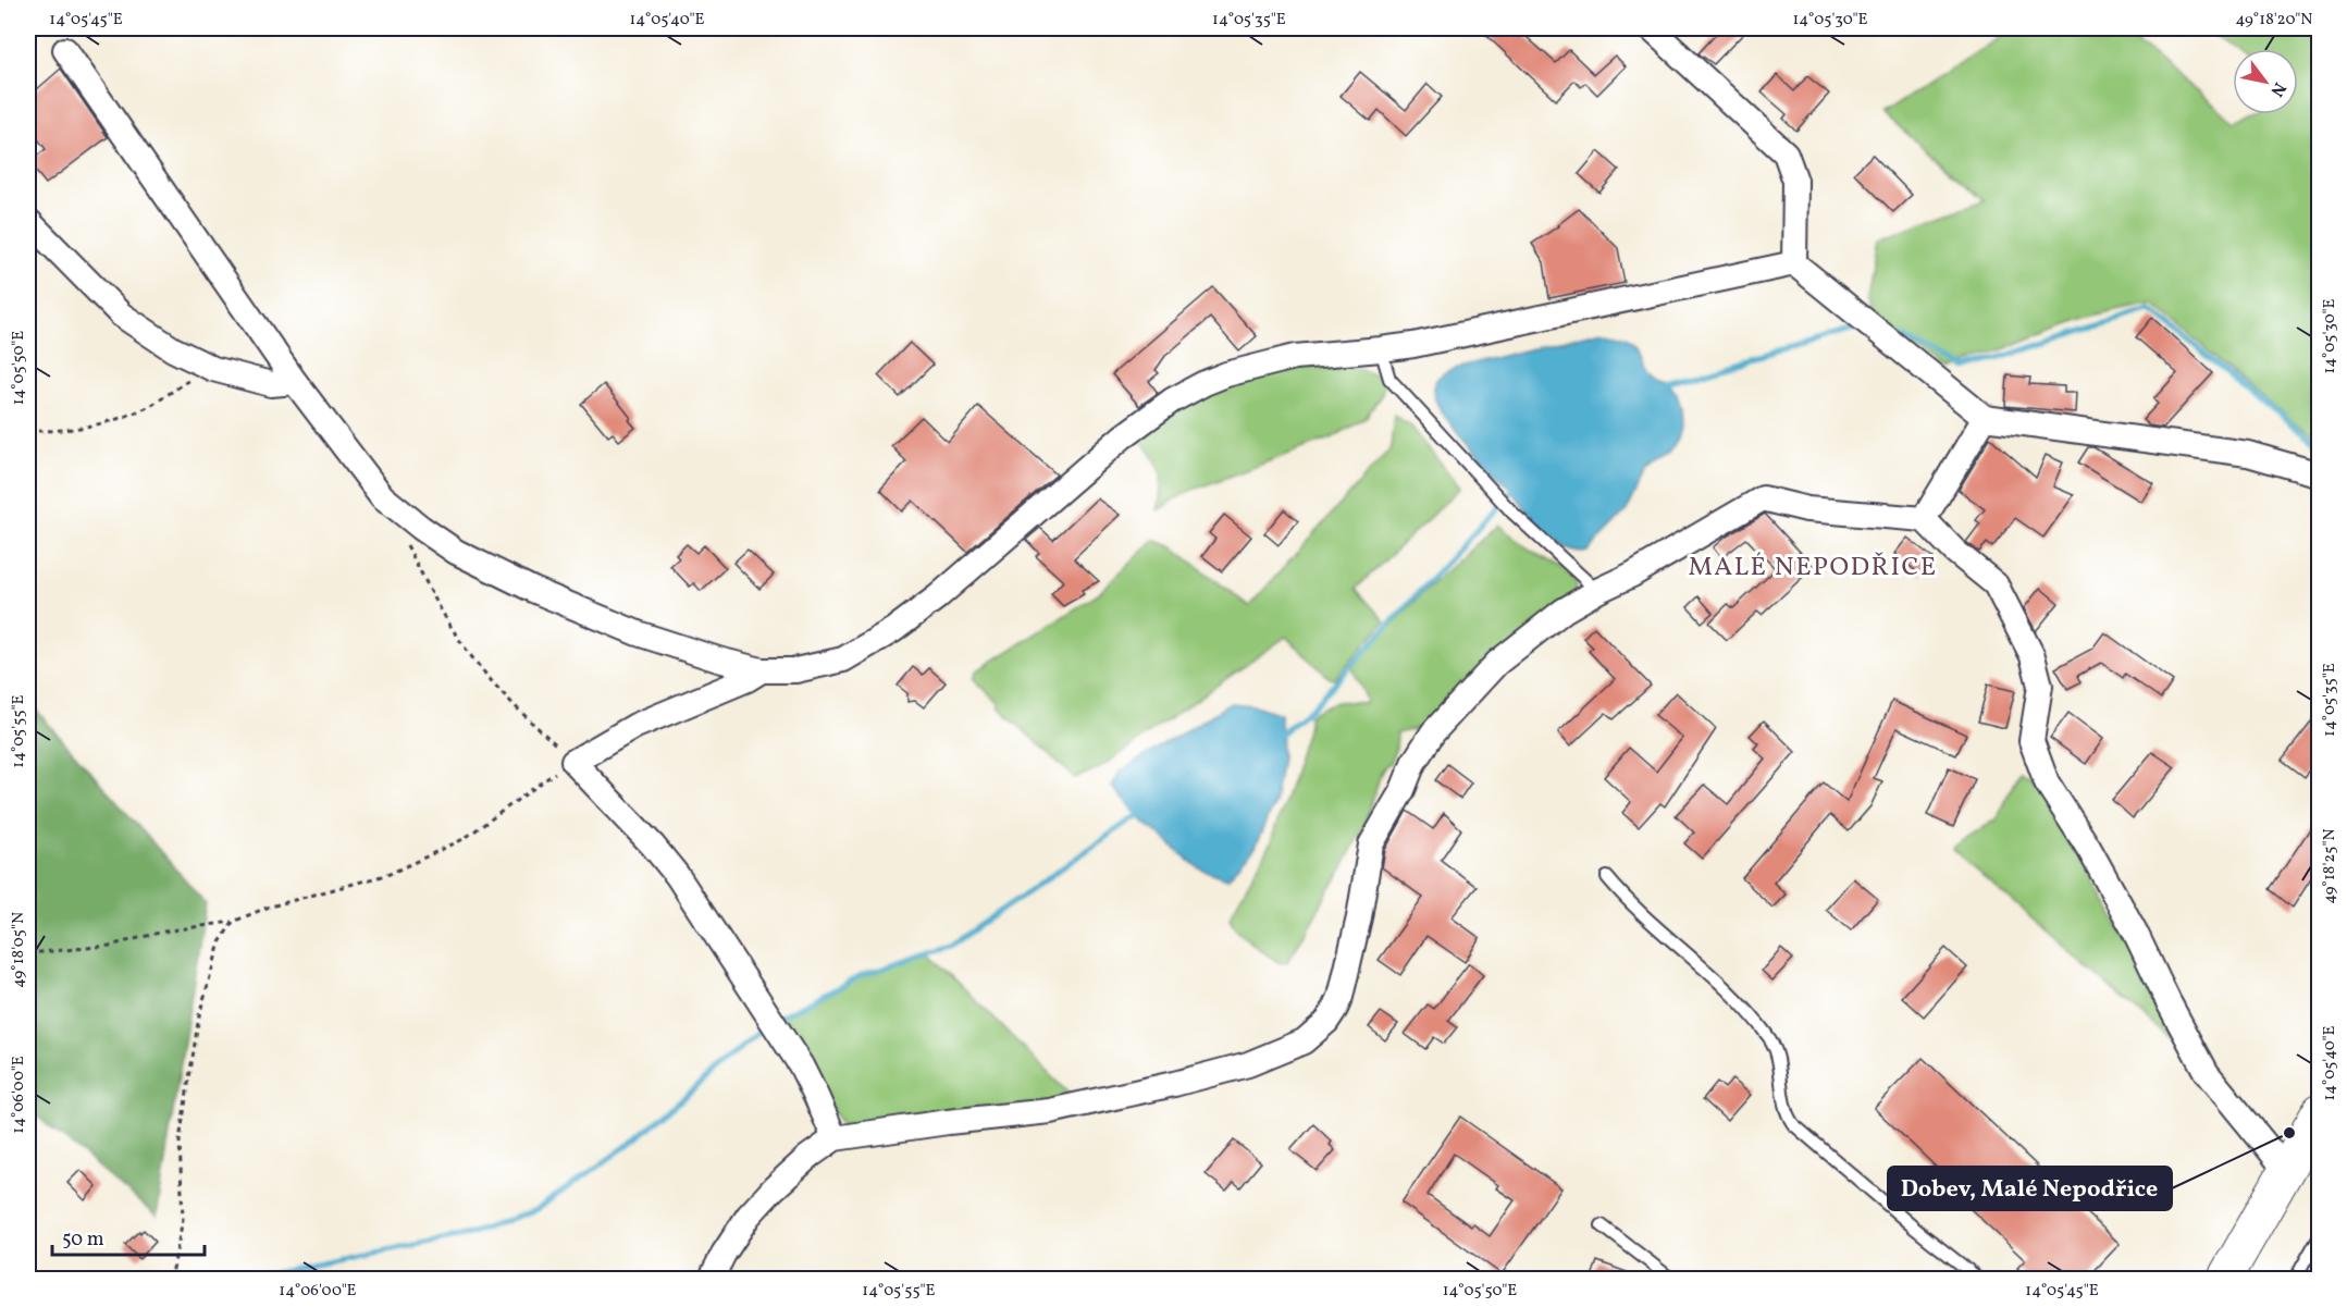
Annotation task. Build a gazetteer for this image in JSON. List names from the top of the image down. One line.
{"districts":["MALÉ NEPODŘICE"],"places":["Dobev, Malé Nepodřice"],"scale_bar":"50 m","north":"bottom right","coordinates":["14°05'45\"E","14°05'40\"E","14°05'35\"E","14°05'30\"E","49°18'20\"N","14°05'50\"E","14°05'55\"E","49°18'25\"N","49°18'05\"N","14°06'00\"E"]}
